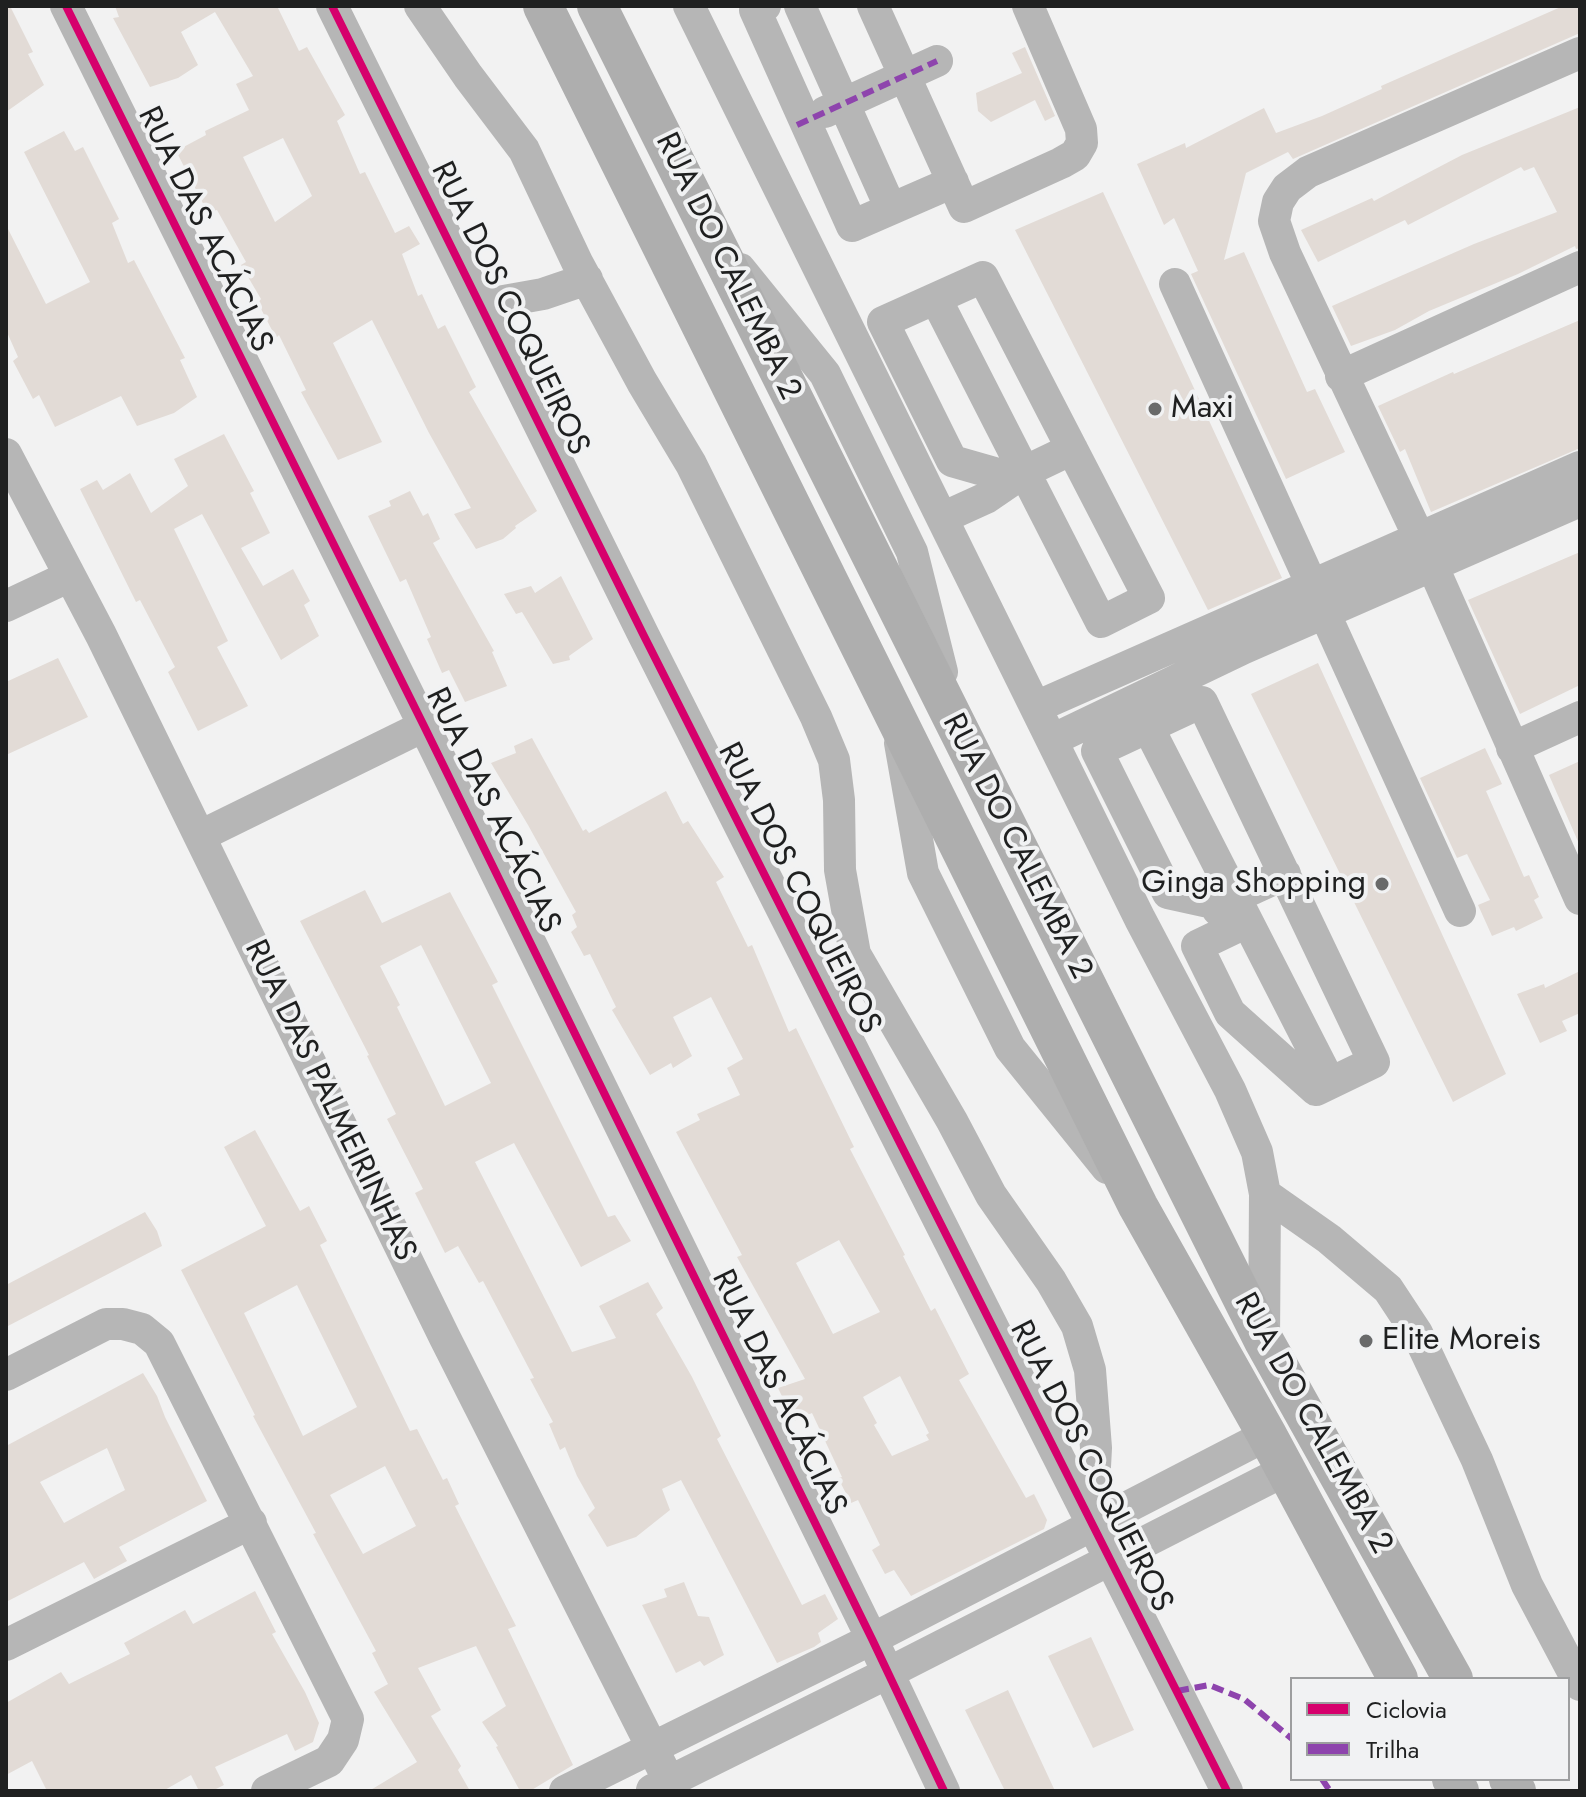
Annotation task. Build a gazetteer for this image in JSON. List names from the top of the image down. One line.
{"streets":{"main road":["RUA DO CALEMBA 2"],"street":["RUA DAS ACÁCIAS","RUA DOS COQUEIROS","RUA DAS PALMEIRINHAS"]},"places":["Maxi","Ginga Shopping","Elite Moreis"],"legend":["Ciclovia","Trilha"]}
